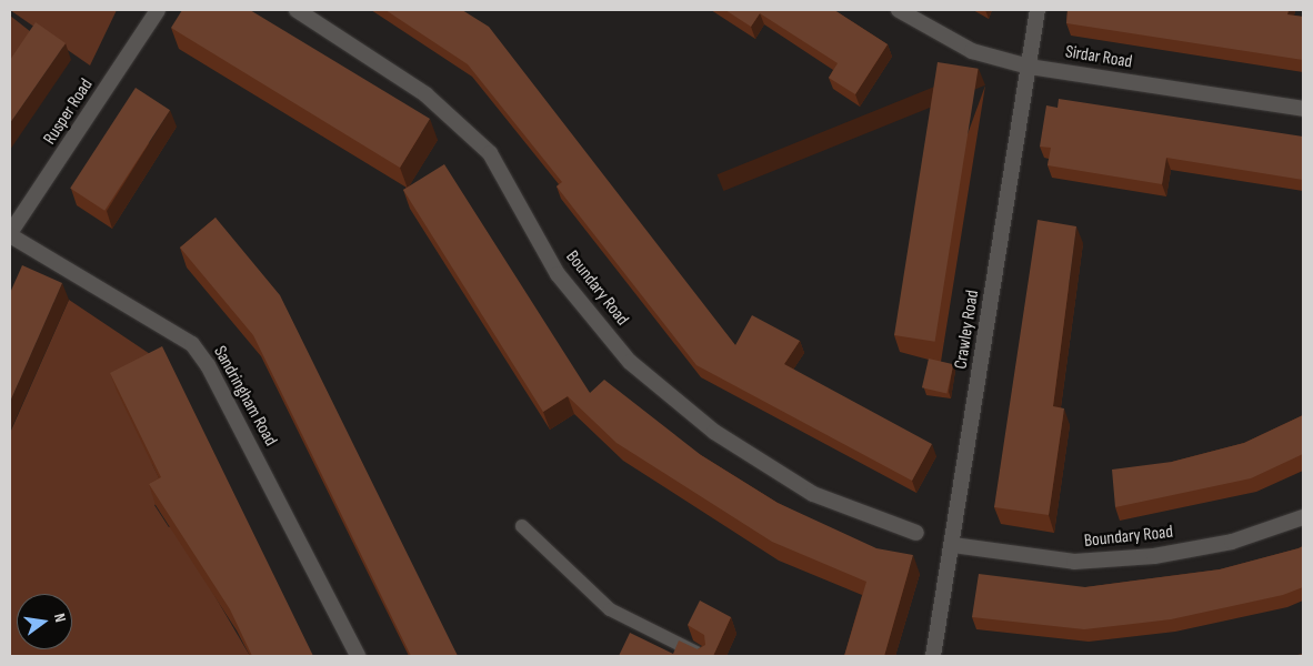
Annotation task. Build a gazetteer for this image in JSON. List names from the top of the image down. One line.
{"streets":{"street":["Sirdar Road","Rusper Road","Boundary Road","Crawley Road","Sandringham Road"]},"crossings":[["Sirdar Road","Crawley Road"],["Rusper Road","Sandringham Road"],["Boundary Road","Crawley Road"]],"north":"right"}
